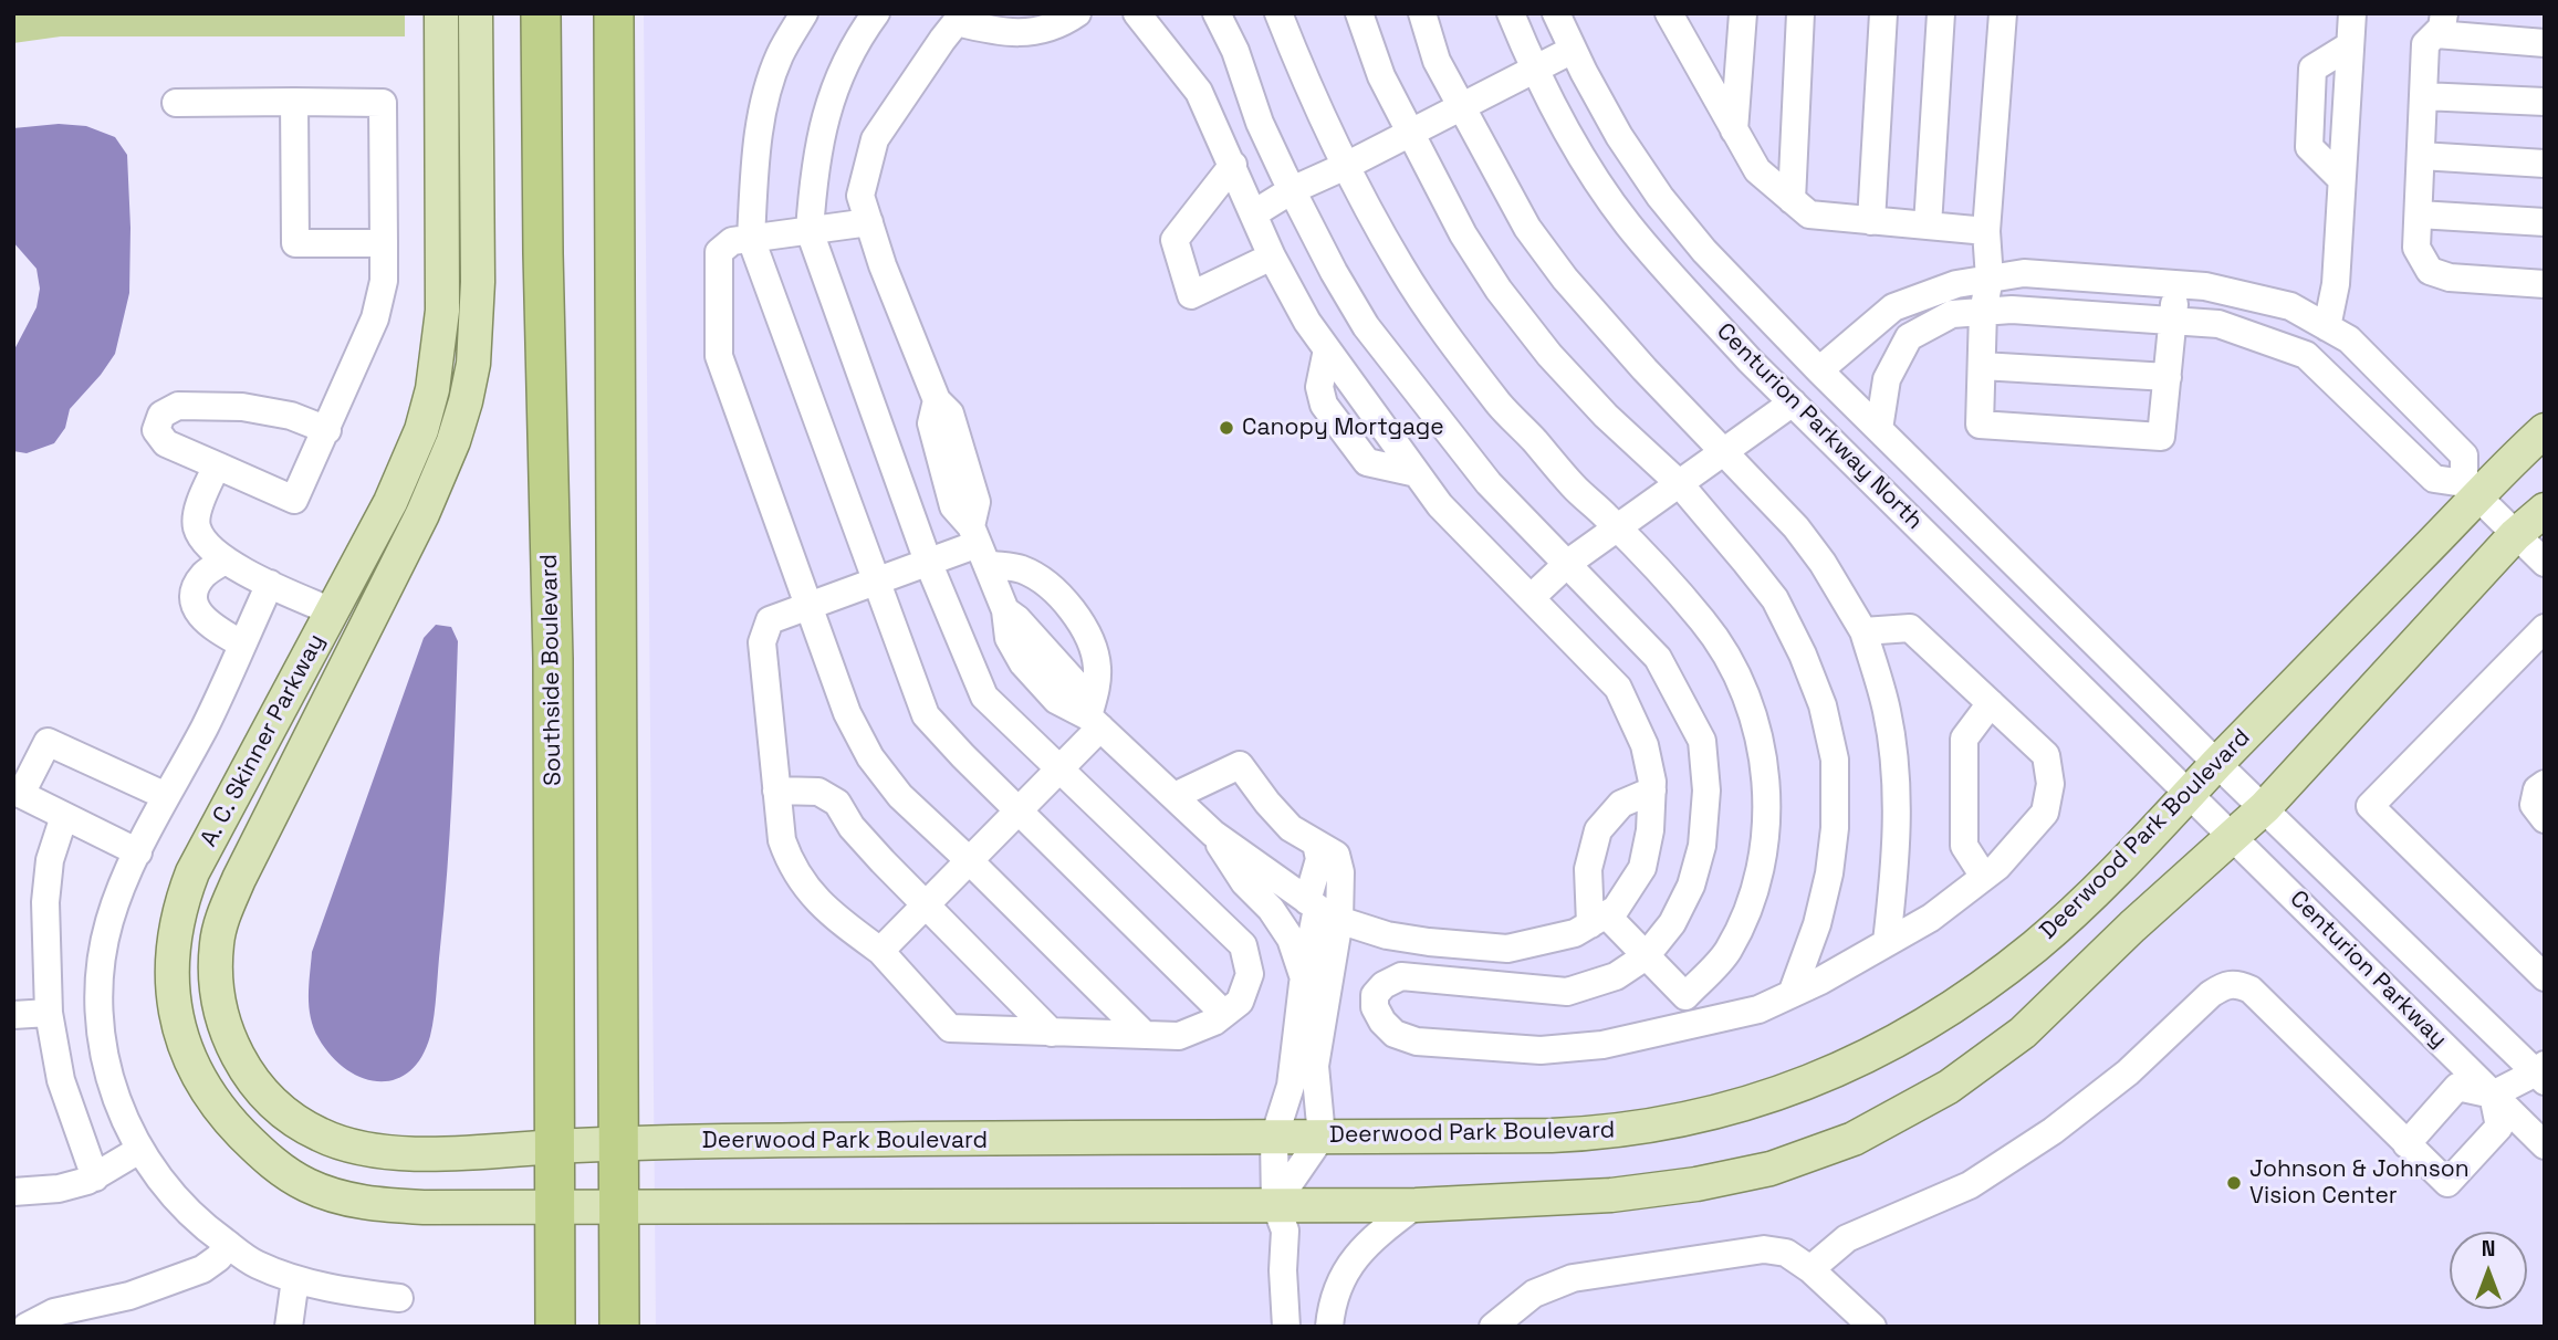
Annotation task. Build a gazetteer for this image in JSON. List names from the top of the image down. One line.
{"streets":{"highway":["Southside Boulevard"],"main road":["A. C. Skinner Parkway","Deerwood Park Boulevard"],"street":["Centurion Parkway North","Centurion Parkway"]},"crossings":[["Centurion Parkway North","Deerwood Park Boulevard"],["Centurion Parkway North","Centurion Parkway"],["Southside Boulevard","A. C. Skinner Parkway"],["Southside Boulevard","Deerwood Park Boulevard"],["A. C. Skinner Parkway","Deerwood Park Boulevard"],["Deerwood Park Boulevard","Centurion Parkway"]],"places":["Canopy Mortgage","Johnson & Johnson Vision Center"],"north":"top"}
